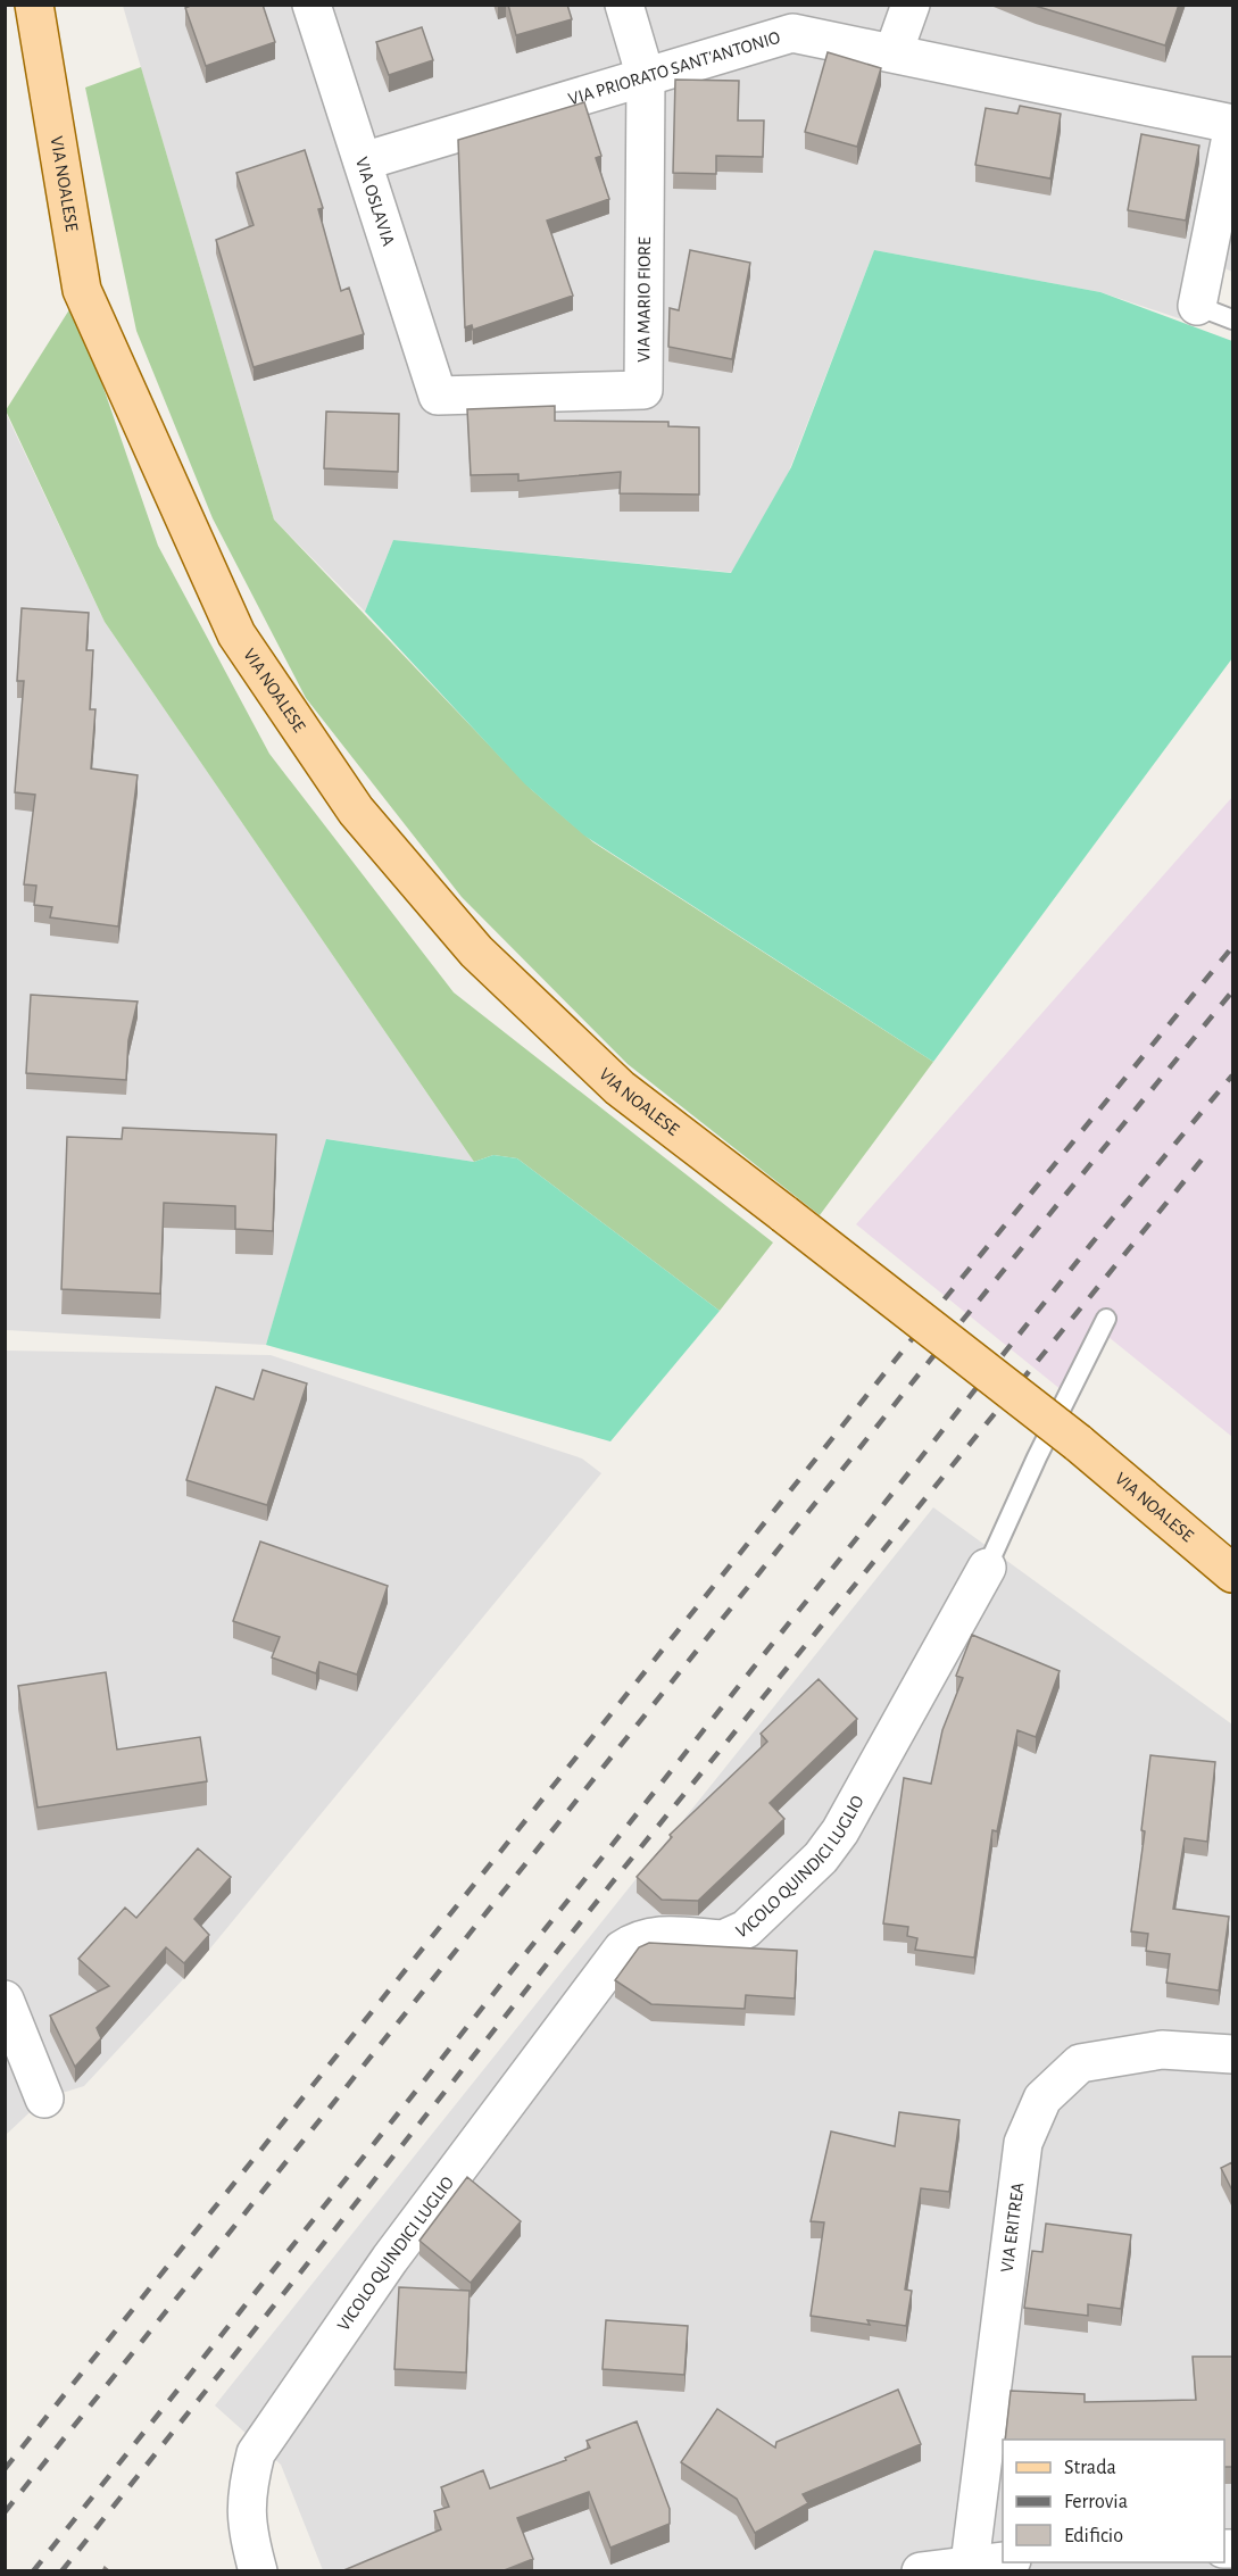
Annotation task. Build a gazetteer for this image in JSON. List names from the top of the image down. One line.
{"streets":{"main road":["VIA NOALESE"],"street":["VIA PRIORATO SANT'ANTONIO","VIA OSLAVIA","VIA MARIO FIORE","VICOLO QUINDICI LUGLIO","VIA ERITREA"]},"crossings":[["VIA PRIORATO SANT'ANTONIO","VIA OSLAVIA"],["VIA PRIORATO SANT'ANTONIO","VIA MARIO FIORE"],["VIA OSLAVIA","VIA MARIO FIORE"]],"legend":["Strada","Ferrovia","Edificio"]}
